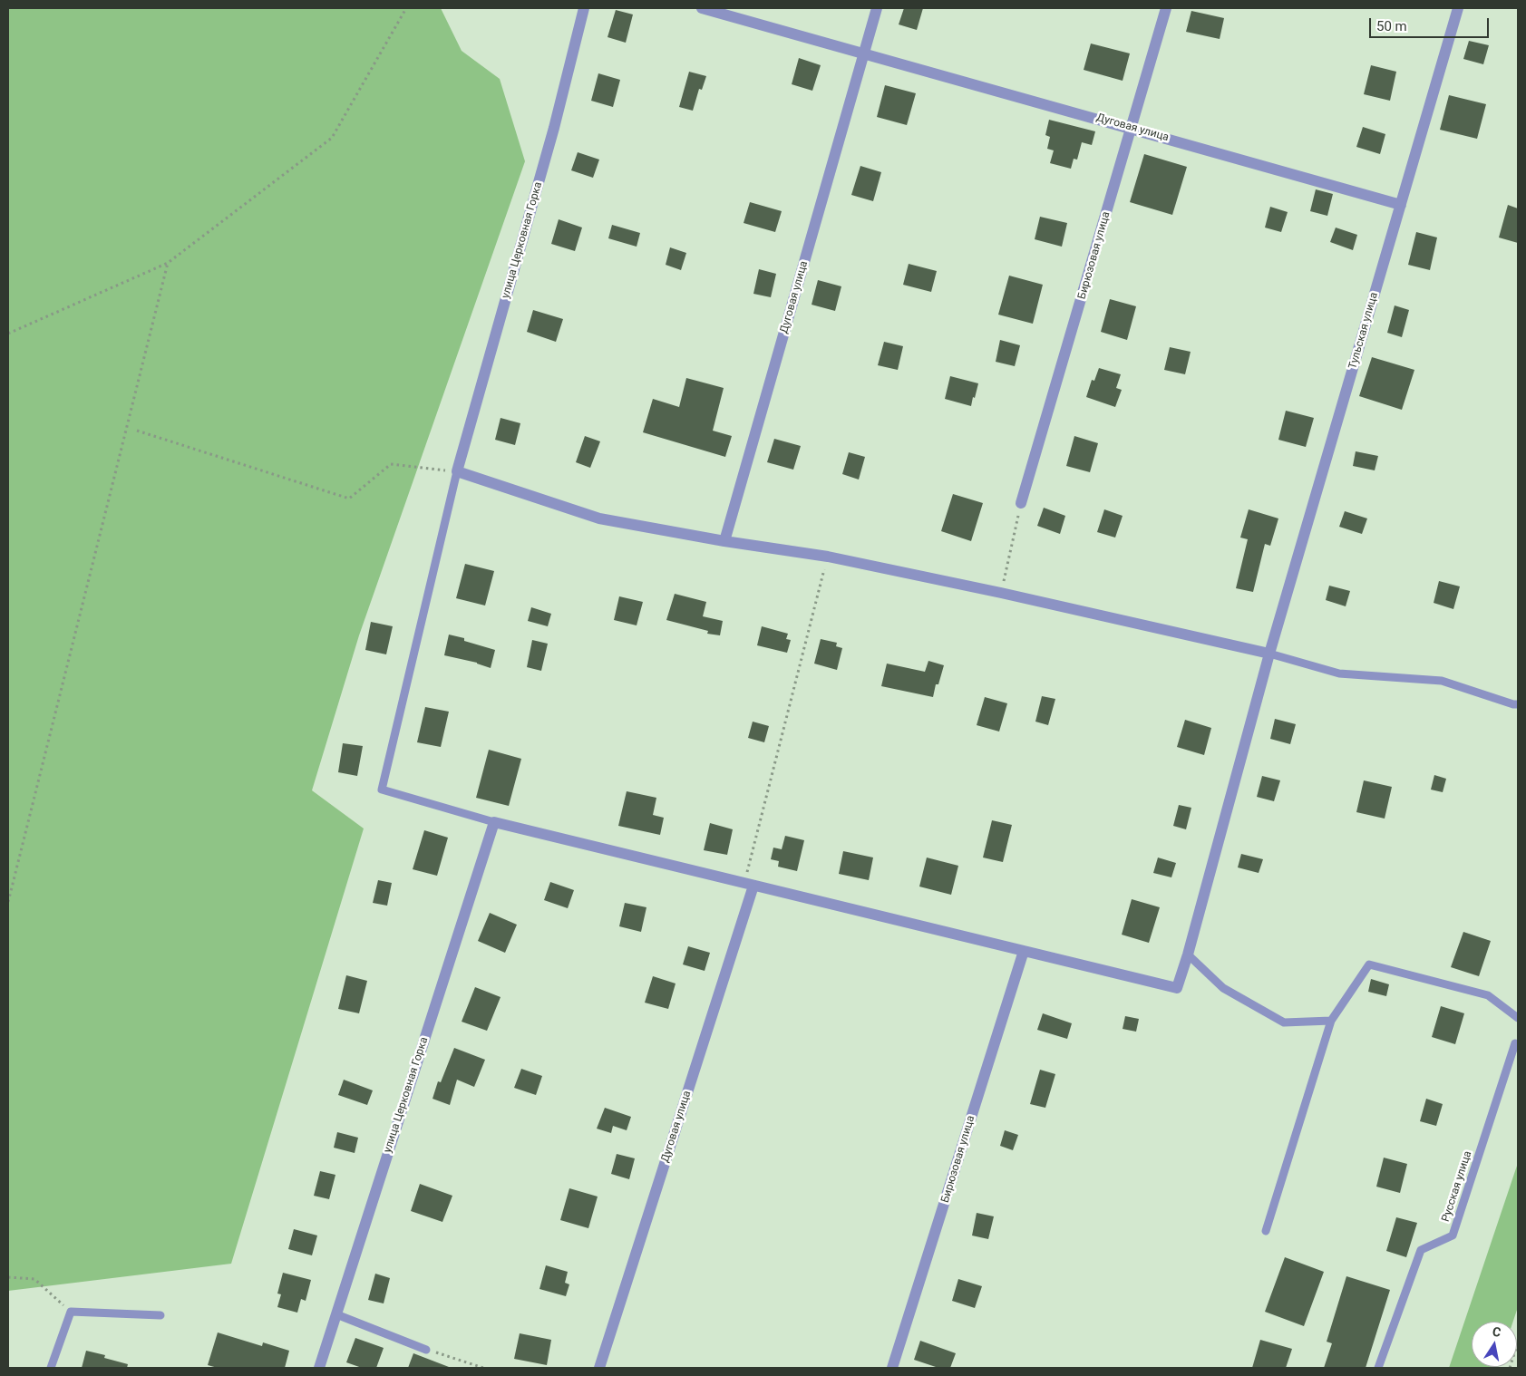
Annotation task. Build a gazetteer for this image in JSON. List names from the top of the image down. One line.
{"streets":{"street":["Дуговая улица","улица Церковная Горка","Бирюзовая улица","Тульская улица"],"lane":["Русская улица"]},"crossings":[["Дуговая улица","Бирюзовая улица"],["Дуговая улица","Тульская улица"],["Бирюзовая улица","Тульская улица"]],"scale_bar":"50 m","north":"top"}
